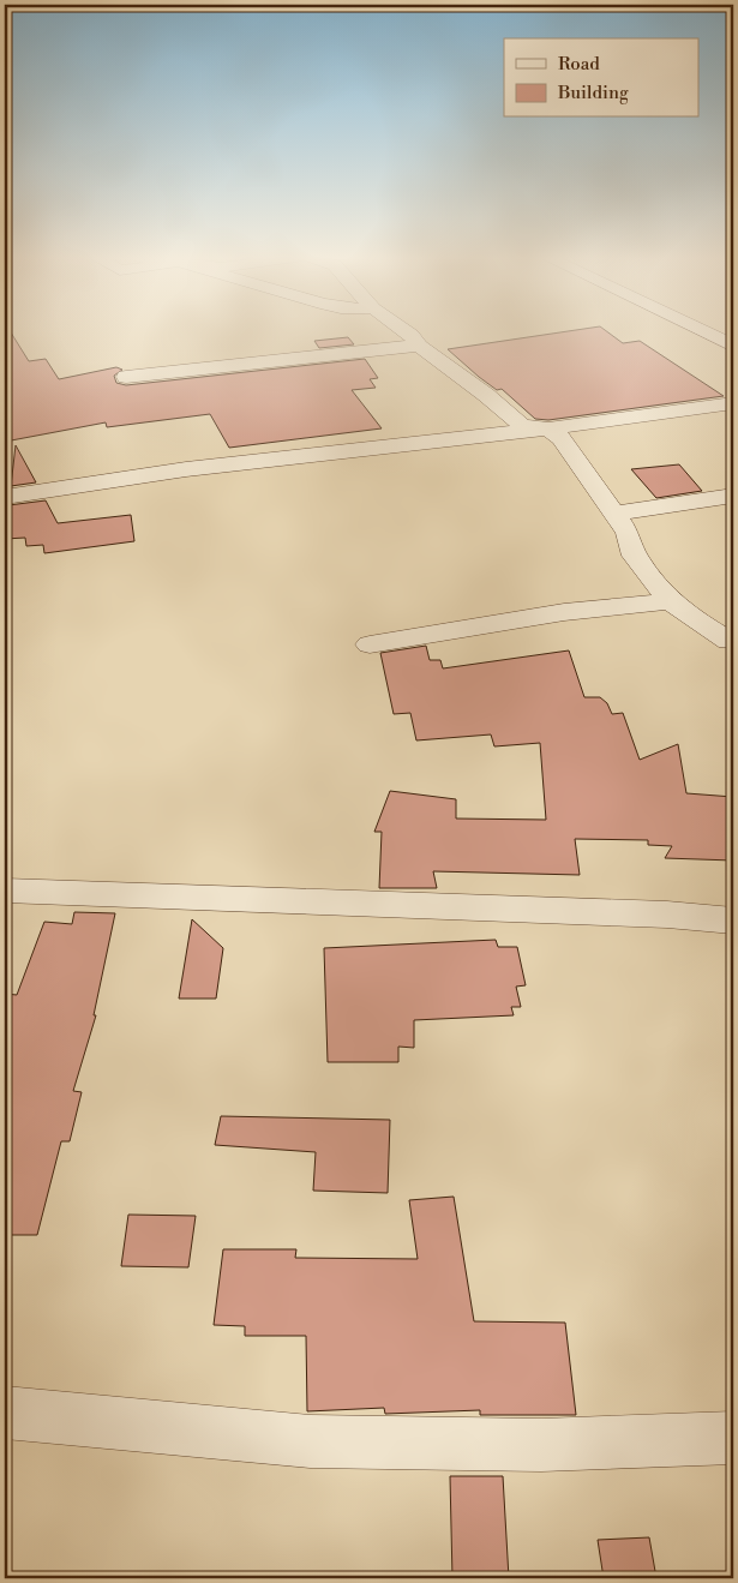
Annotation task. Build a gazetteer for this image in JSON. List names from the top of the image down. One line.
{"legend":["Road","Building"]}
